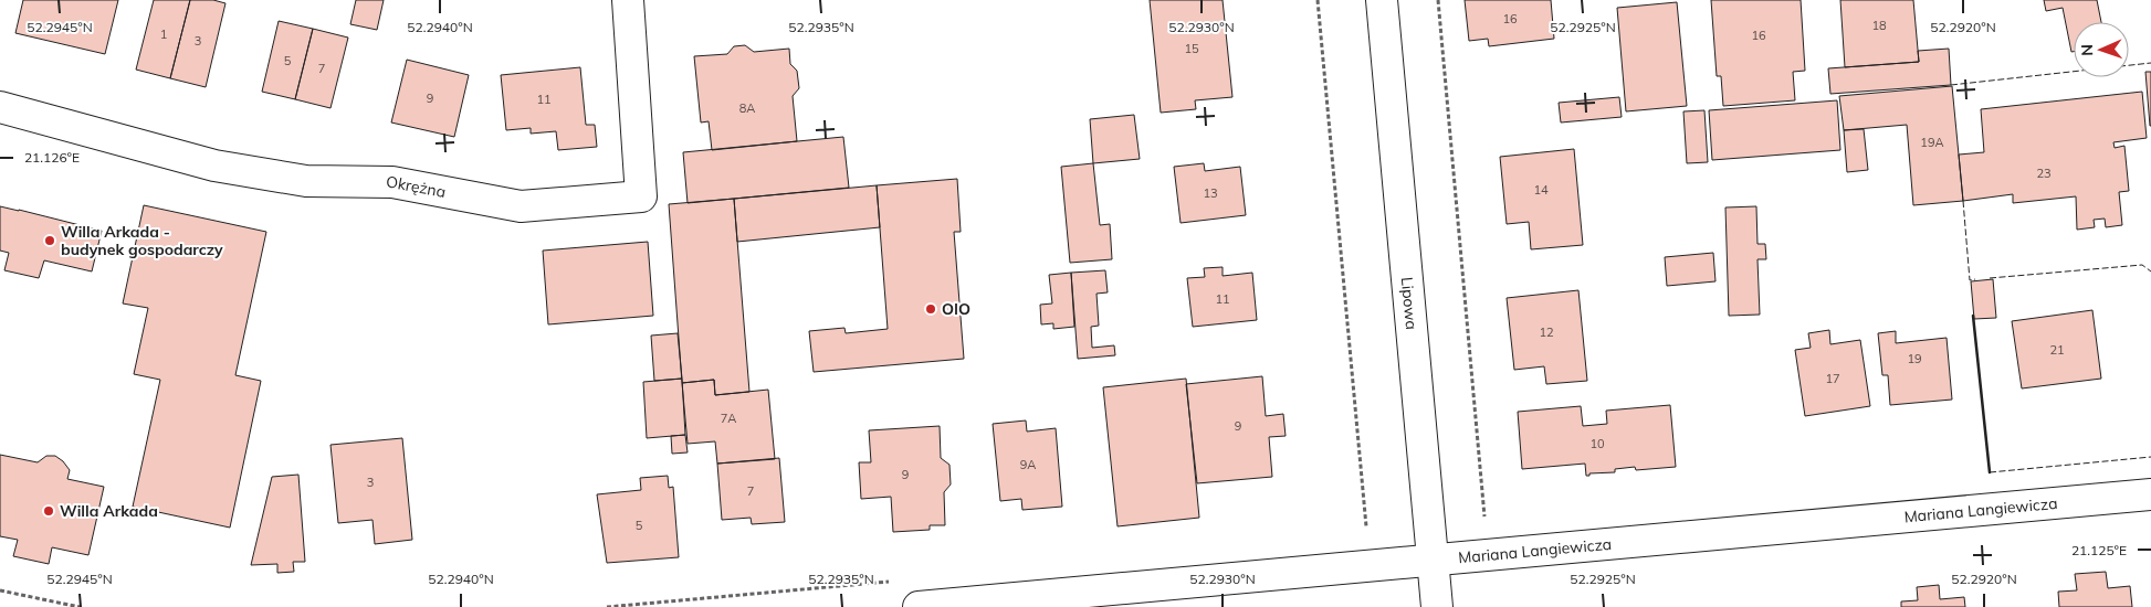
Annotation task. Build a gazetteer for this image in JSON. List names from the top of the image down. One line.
{"streets":{"street":["Okrężna","Lipowa","Mariana Langiewicza"]},"crossings":[["Lipowa","Mariana Langiewicza"]],"places":["Willa Arkada - budynek gospodarczy","OIO","Willa Arkada"],"house_numbers":["16","18","1","16","3","15","5","7","9","11","8A","19A","23","14","13","11","12","21","19","17","7A","9","10","9A","9","3","7","5"],"north":"left","coordinates":["52.2945°N","52.2940°N","52.2935°N","52.2930°N","52.2925°N","52.2920°N","21.126°E","21.125°E"]}
